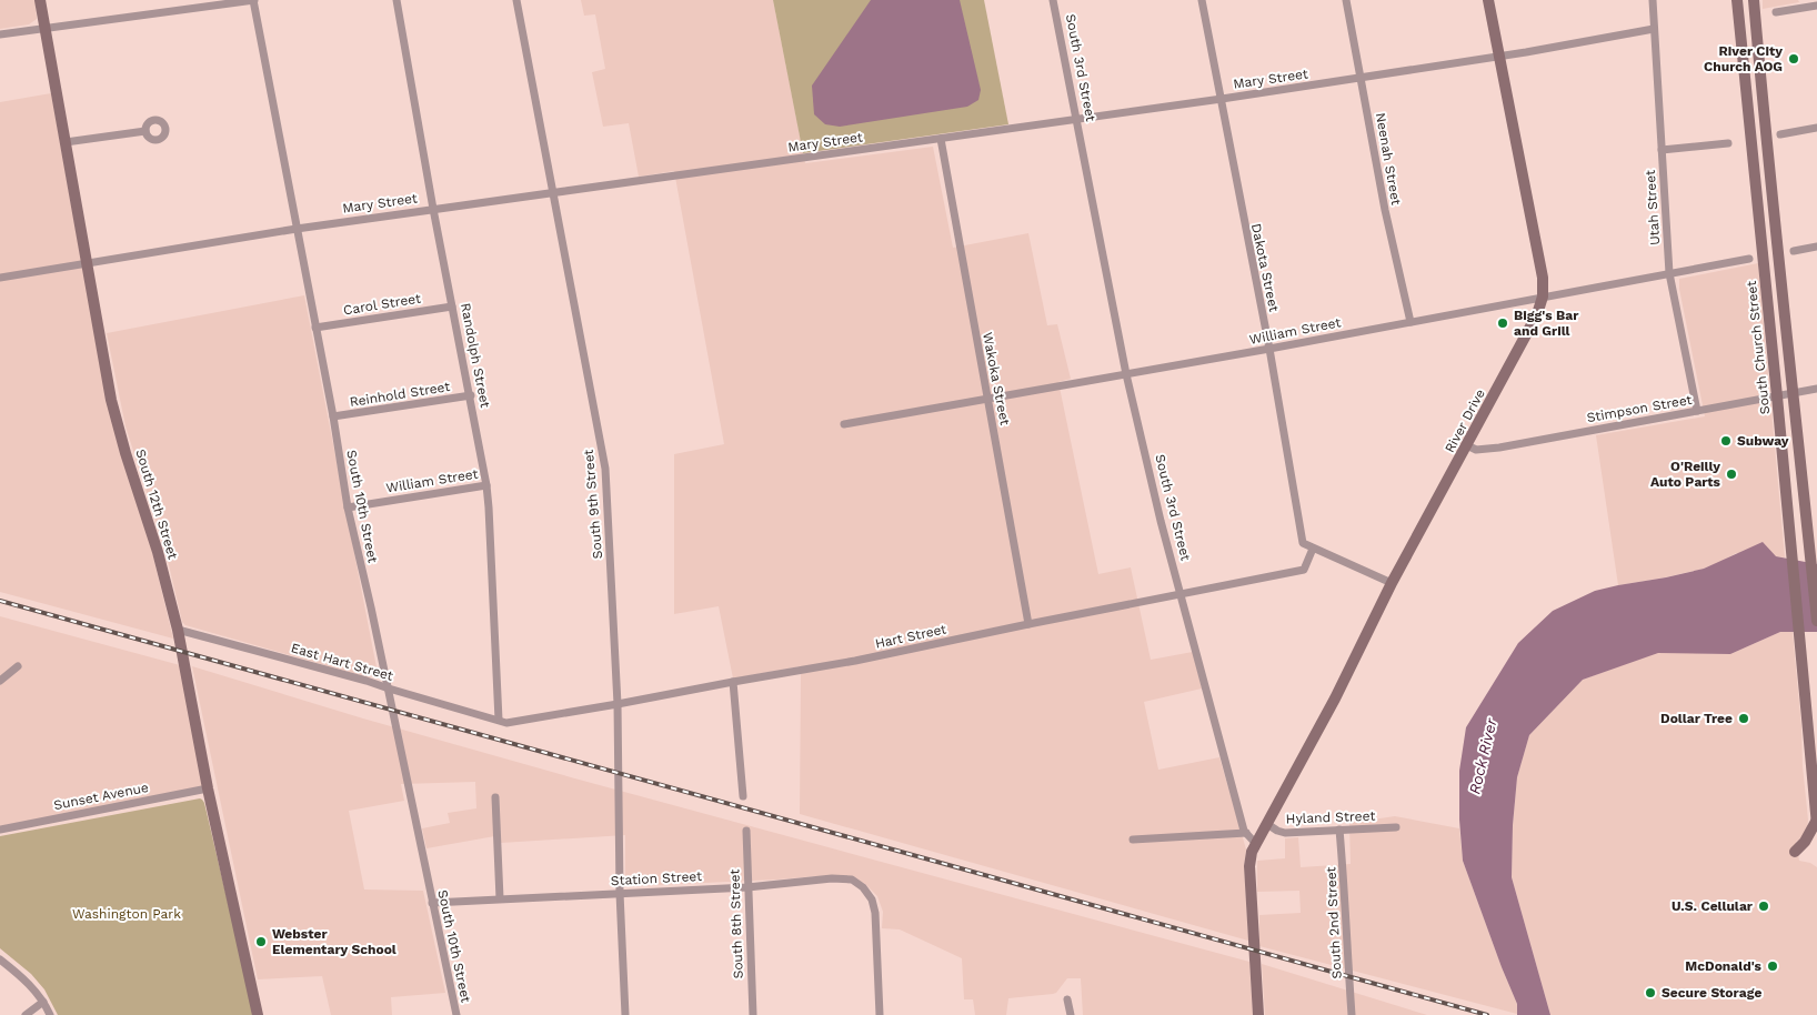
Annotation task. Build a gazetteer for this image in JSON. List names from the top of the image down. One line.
{"streets":{"street":["South 3rd Street","Mary Street","Neenah Street","Utah Street","Dakota Street","Carol Street","William Street","South Church Street","Randolph Street","Wakoka Street","Reinhold Street","Stimpson Street","River Drive","South 12th Street","South 9th Street","South 10th Street","Hart Street","East Hart Street","Sunset Avenue","Hyland Street","Station Street","South 2nd Street","South 8th Street"]},"crossings":[["South 3rd Street","Mary Street"],["South 3rd Street","William Street"],["South 3rd Street","River Drive"],["South 3rd Street","Hart Street"],["Mary Street","Neenah Street"],["Mary Street","Utah Street"],["Mary Street","Dakota Street"],["Mary Street","Randolph Street"],["Mary Street","Wakoka Street"],["Mary Street","River Drive"],["Mary Street","South 12th Street"],["Mary Street","South 9th Street"],["Mary Street","South 10th Street"],["Neenah Street","William Street"],["Utah Street","William Street"],["Utah Street","Stimpson Street"],["Dakota Street","William Street"],["Dakota Street","Hart Street"],["Carol Street","Randolph Street"],["Carol Street","South 10th Street"],["William Street","Randolph Street"],["William Street","Wakoka Street"],["William Street","River Drive"],["William Street","South 10th Street"],["South Church Street","Stimpson Street"],["Randolph Street","Reinhold Street"],["Randolph Street","Hart Street"],["Randolph Street","East Hart Street"],["Wakoka Street","Hart Street"],["Reinhold Street","South 10th Street"],["Stimpson Street","River Drive"],["River Drive","Hyland Street"],["South 12th Street","East Hart Street"],["South 12th Street","Sunset Avenue"],["South 9th Street","Hart Street"],["South 9th Street","Station Street"],["South 10th Street","East Hart Street"],["South 10th Street","Station Street"],["Hart Street","East Hart Street"],["Hyland Street","South 2nd Street"],["Station Street","South 8th Street"]],"water":["Rock River"],"parks":["Washington Park"],"places":["River City Church AOG","Bigg's Bar and Grill","Subway","O'Reilly Auto Parts","Dollar Tree","U.S. Cellular","Webster Elementary School","McDonald's","Secure Storage"]}
